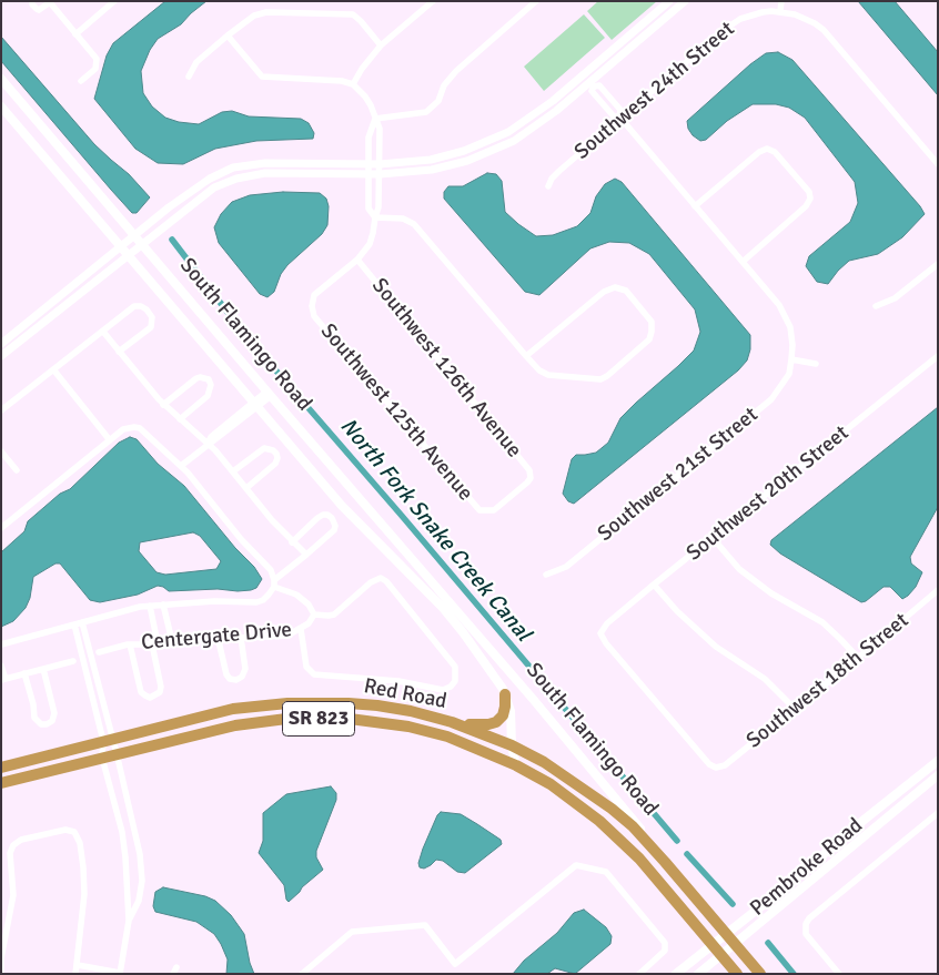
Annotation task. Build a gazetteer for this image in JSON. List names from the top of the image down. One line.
{"streets":{"highway":["South Flamingo Road","Red Road","SR 823"],"main road":["Pembroke Road"],"street":["Southwest 24th Street","Southwest 126th Avenue","Southwest 125th Avenue","Southwest 21st Street","Southwest 20th Street","Centergate Drive","Southwest 18th Street"]},"crossings":[["South Flamingo Road","Red Road"],["South Flamingo Road","Pembroke Road"],["Southwest 126th Avenue","Southwest 125th Avenue"],["Southwest 20th Street","Southwest 18th Street"],["Red Road","SR 823"],["Red Road","Pembroke Road"],["SR 823","Pembroke Road"]],"water":["North Fork Snake Creek Canal"]}
